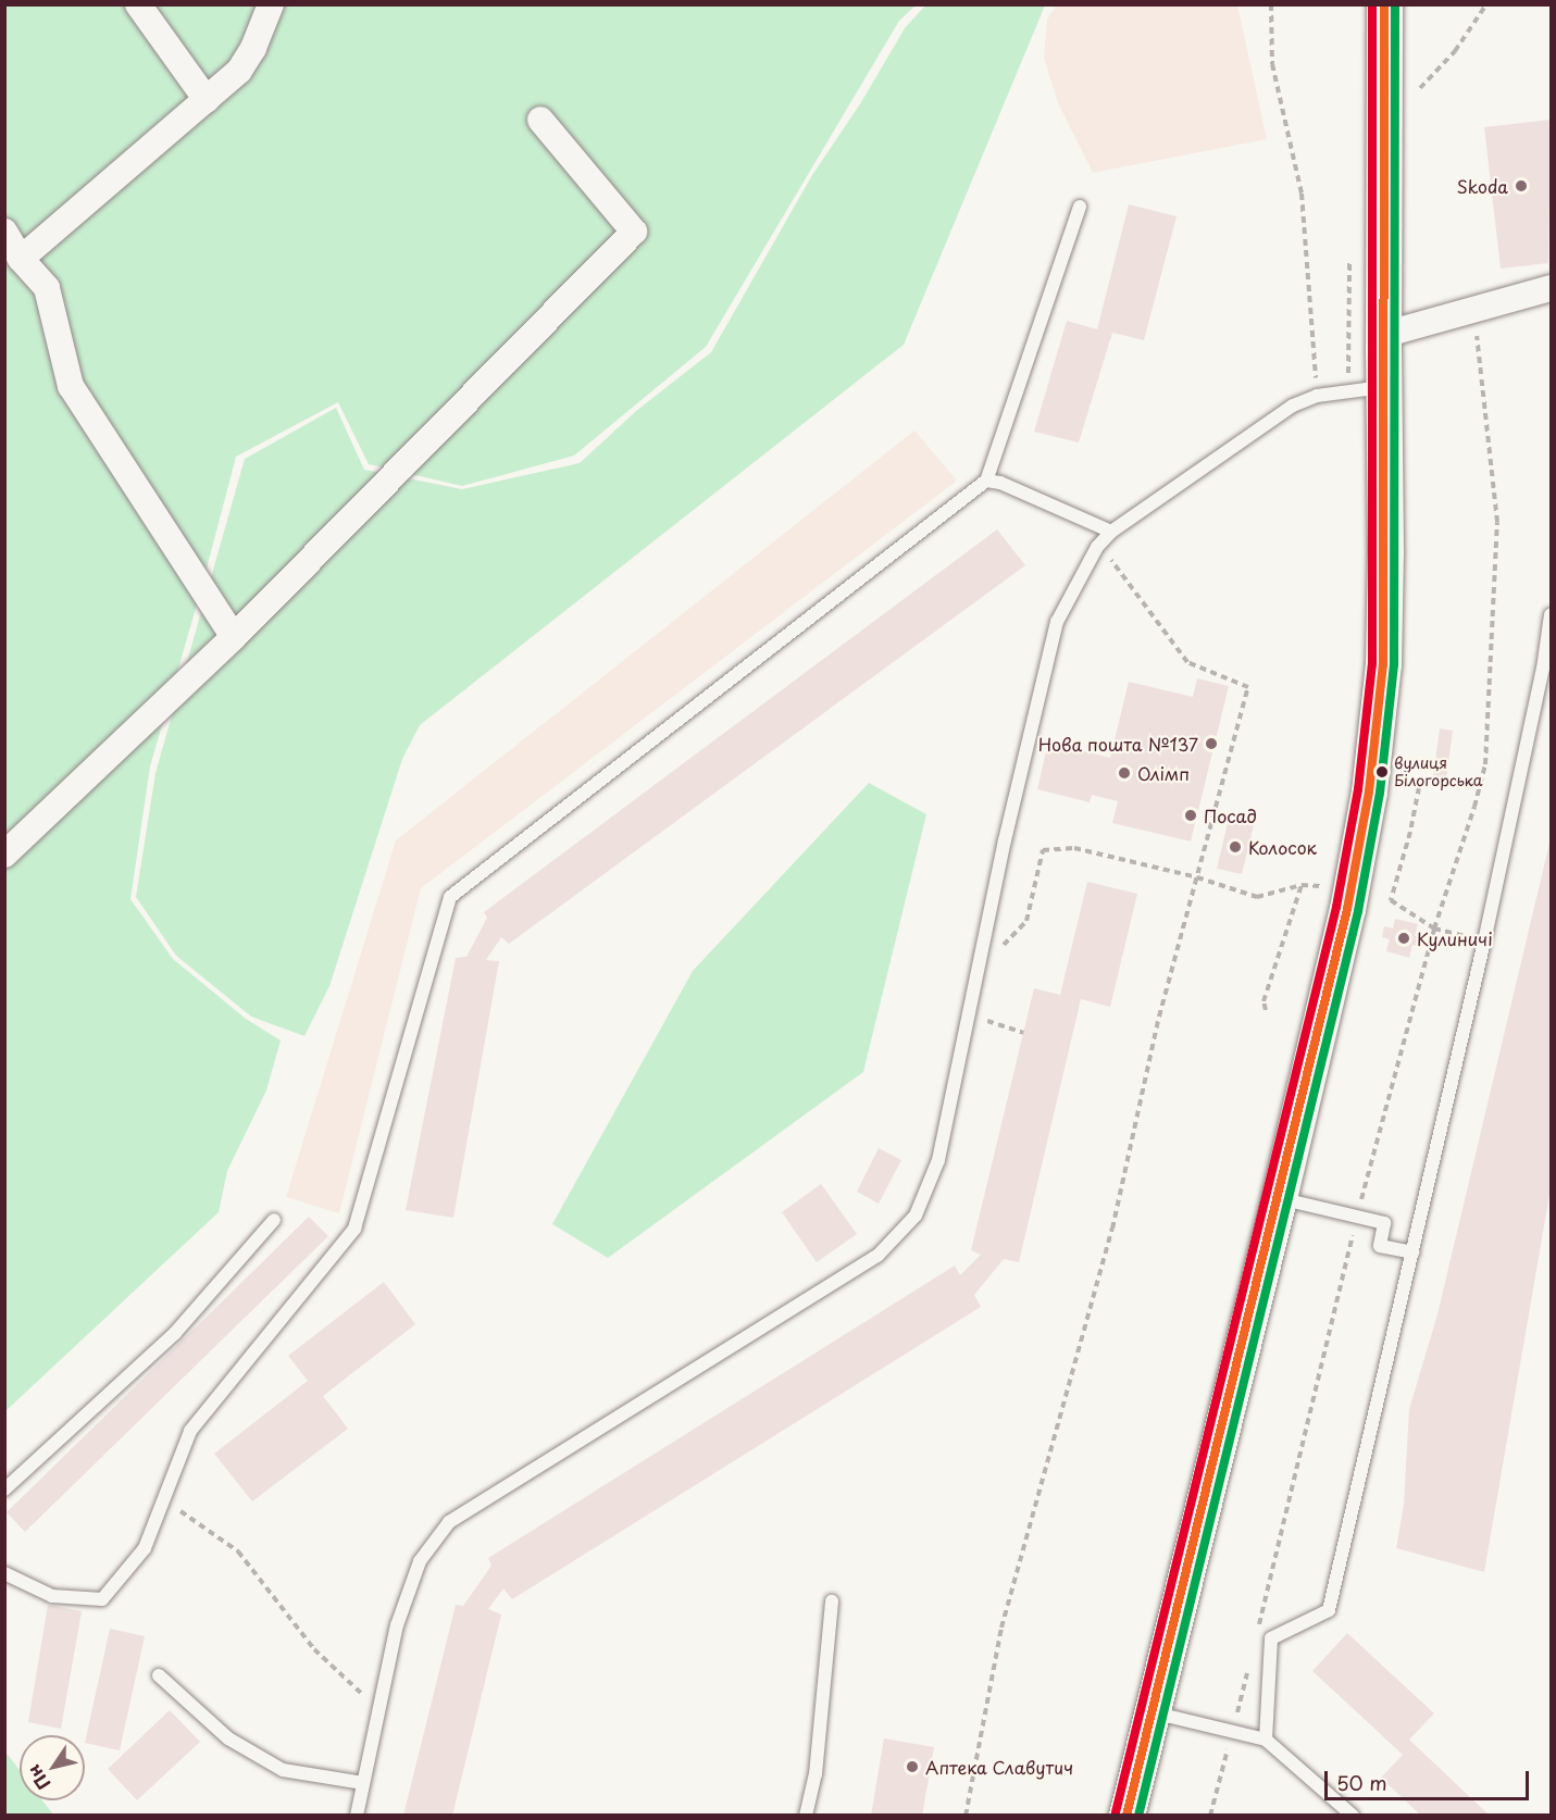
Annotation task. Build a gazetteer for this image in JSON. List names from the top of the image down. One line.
{"places":["Skoda","Нова пошта №137","вулиця Білогорська","Олімп","Посад","Колосок","Кулиничі","Аптека Славутич"],"scale_bar":"50 m","north":"bottom left"}
